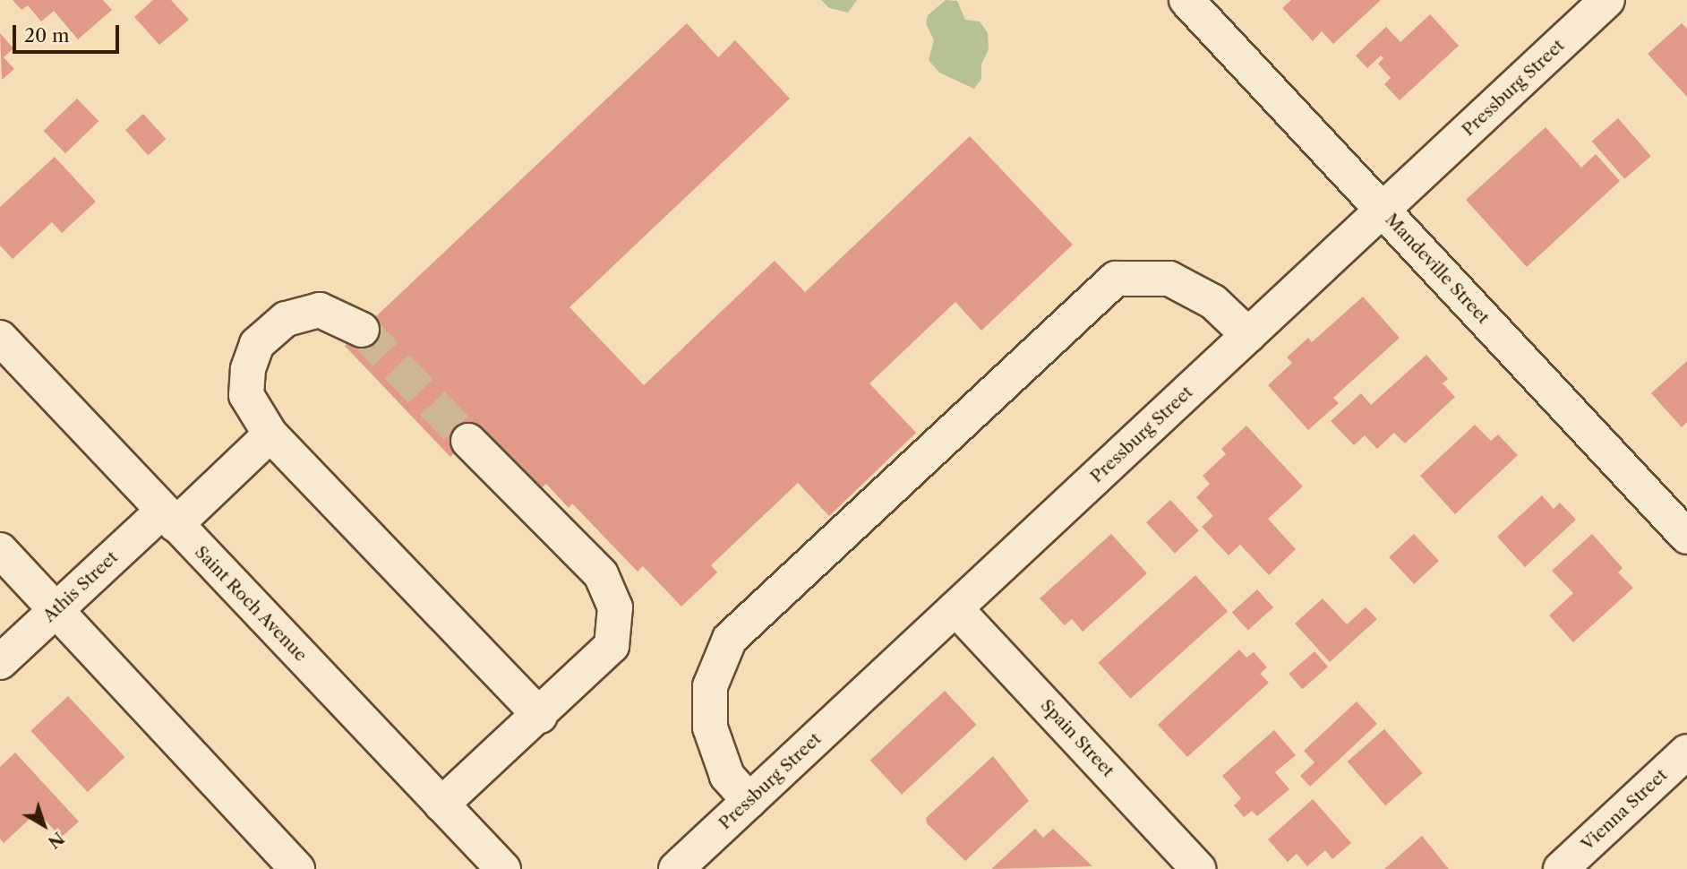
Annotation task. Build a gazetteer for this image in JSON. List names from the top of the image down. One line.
{"streets":{"street":["Pressburg Street","Mandeville Street","Athis Street","Saint Roch Avenue","Spain Street","Vienna Street"]},"crossings":[["Pressburg Street","Mandeville Street"],["Pressburg Street","Spain Street"],["Athis Street","Saint Roch Avenue"]],"scale_bar":"20 m","north":"bottom right"}
